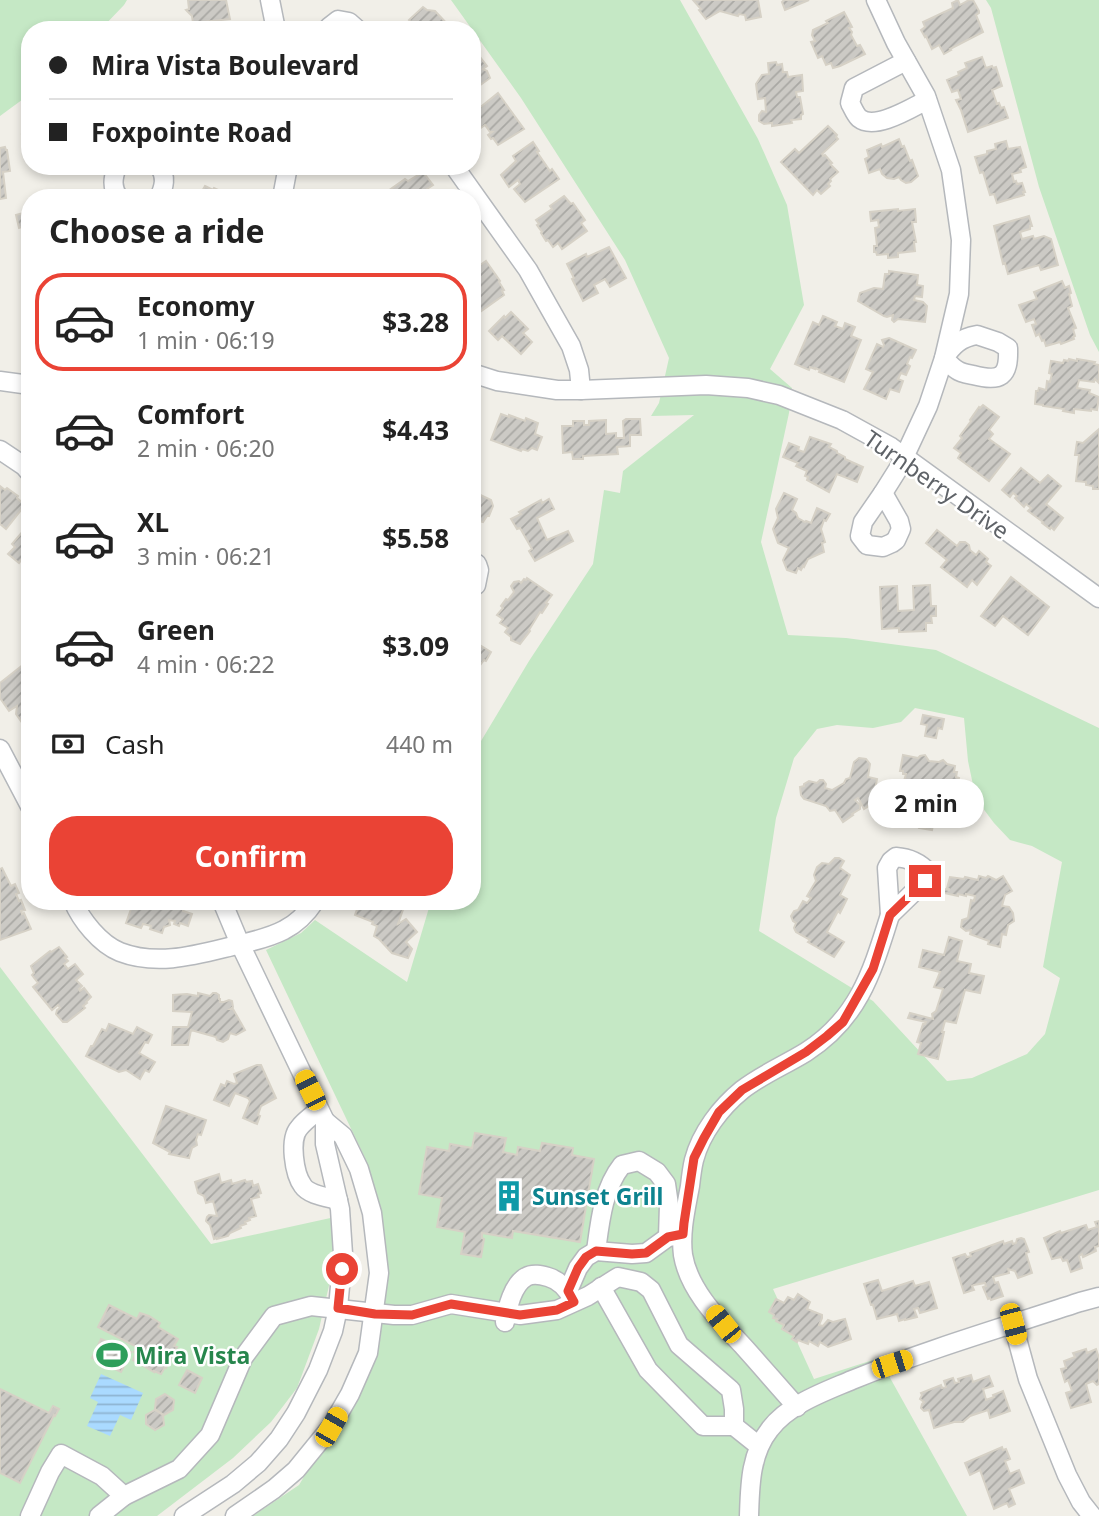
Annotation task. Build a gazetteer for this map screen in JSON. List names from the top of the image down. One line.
{"streets":{"street":["Turnberry Drive"]},"places":{"building":["Sunset Grill"],"sports":["Mira Vista"]},"page":{"banner":["Mira Vista Boulevard","Foxpointe Road"],"heading":"Choose a ride","list":[{"name":"Economy","note":"1 min · 06:19","value":"$3.28"},{"name":"Comfort","note":"2 min · 06:20","value":"$4.43"},{"name":"XL","note":"3 min · 06:21","value":"$5.58"},{"name":"Green","note":"4 min · 06:22","value":"$3.09"}],"pay":["Cash","440 m"],"bubble":"2 min","buttons":"Confirm"}}
